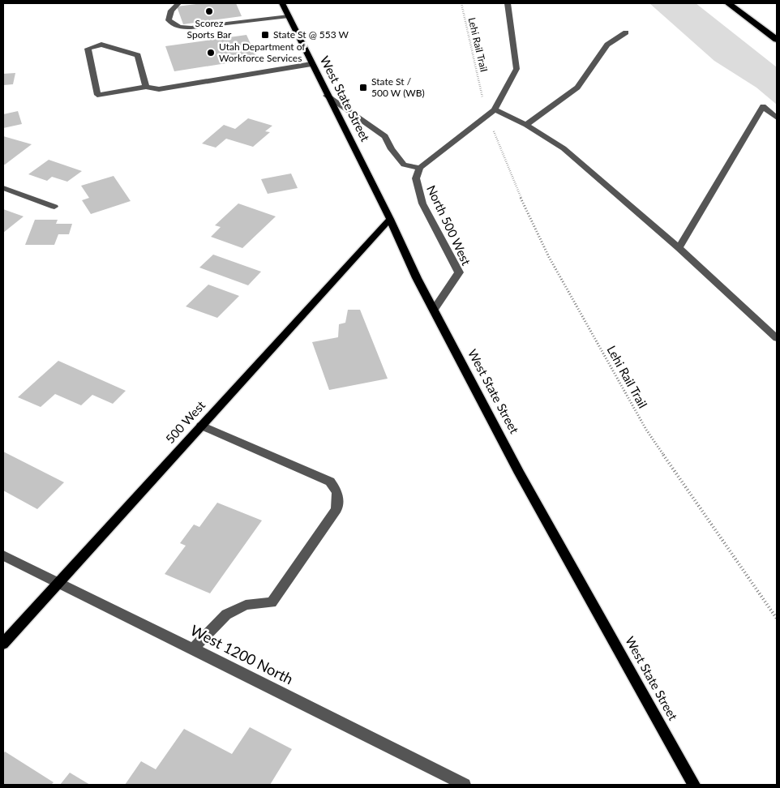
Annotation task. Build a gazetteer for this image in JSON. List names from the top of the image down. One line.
{"streets":{"main road":["West State Street","500 West"],"street":["North 500 West","West 1200 North"],"path":["Lehi Rail Trail"]},"crossings":[["West State Street","North 500 West"],["West State Street","500 West"],["500 West","West 1200 North"]],"places":{"other":["Scorez Sports Bar","Utah Department of Workforce Services"],"transit":["State St @ 553 W","State St / 500 W (WB)"]}}
